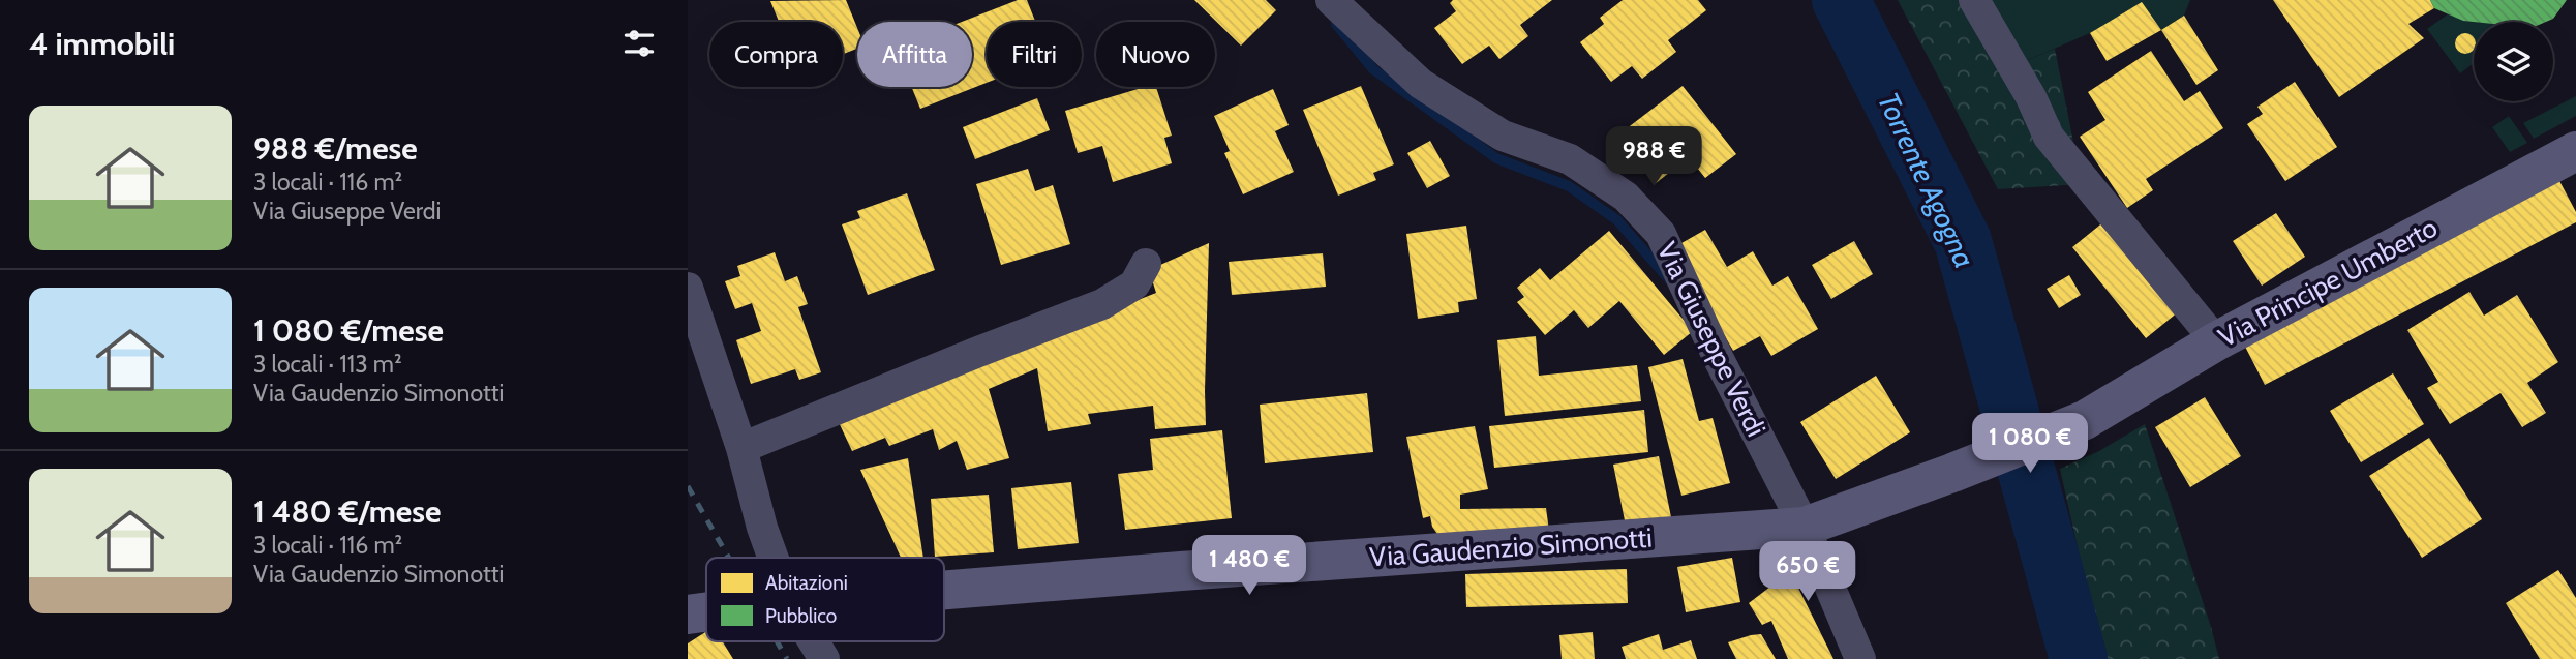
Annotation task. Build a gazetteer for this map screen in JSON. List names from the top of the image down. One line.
{"streets":{"street":["Via Principe Umberto","Via Giuseppe Verdi","Via Gaudenzio Simonotti"]},"crossings":[["Via Principe Umberto","Via Gaudenzio Simonotti"],["Via Giuseppe Verdi","Via Gaudenzio Simonotti"]],"water":["Torrente Agogna"],"legend":["Abitazioni","Pubblico"],"page":{"heading":"4 immobili","chip":["Compra","Affitta","Filtri","Nuovo"],"list":[{"name":"988 €/mese","note":"3 locali · 116 m² · Via Giuseppe Verdi"},{"name":"1 080 €/mese","note":"3 locali · 113 m² · Via Gaudenzio Simonotti"},{"name":"1 480 €/mese","note":"3 locali · 116 m² · Via Gaudenzio Simonotti"}],"price":["988 €","1 080 €","1 480 €","650 €"]}}
